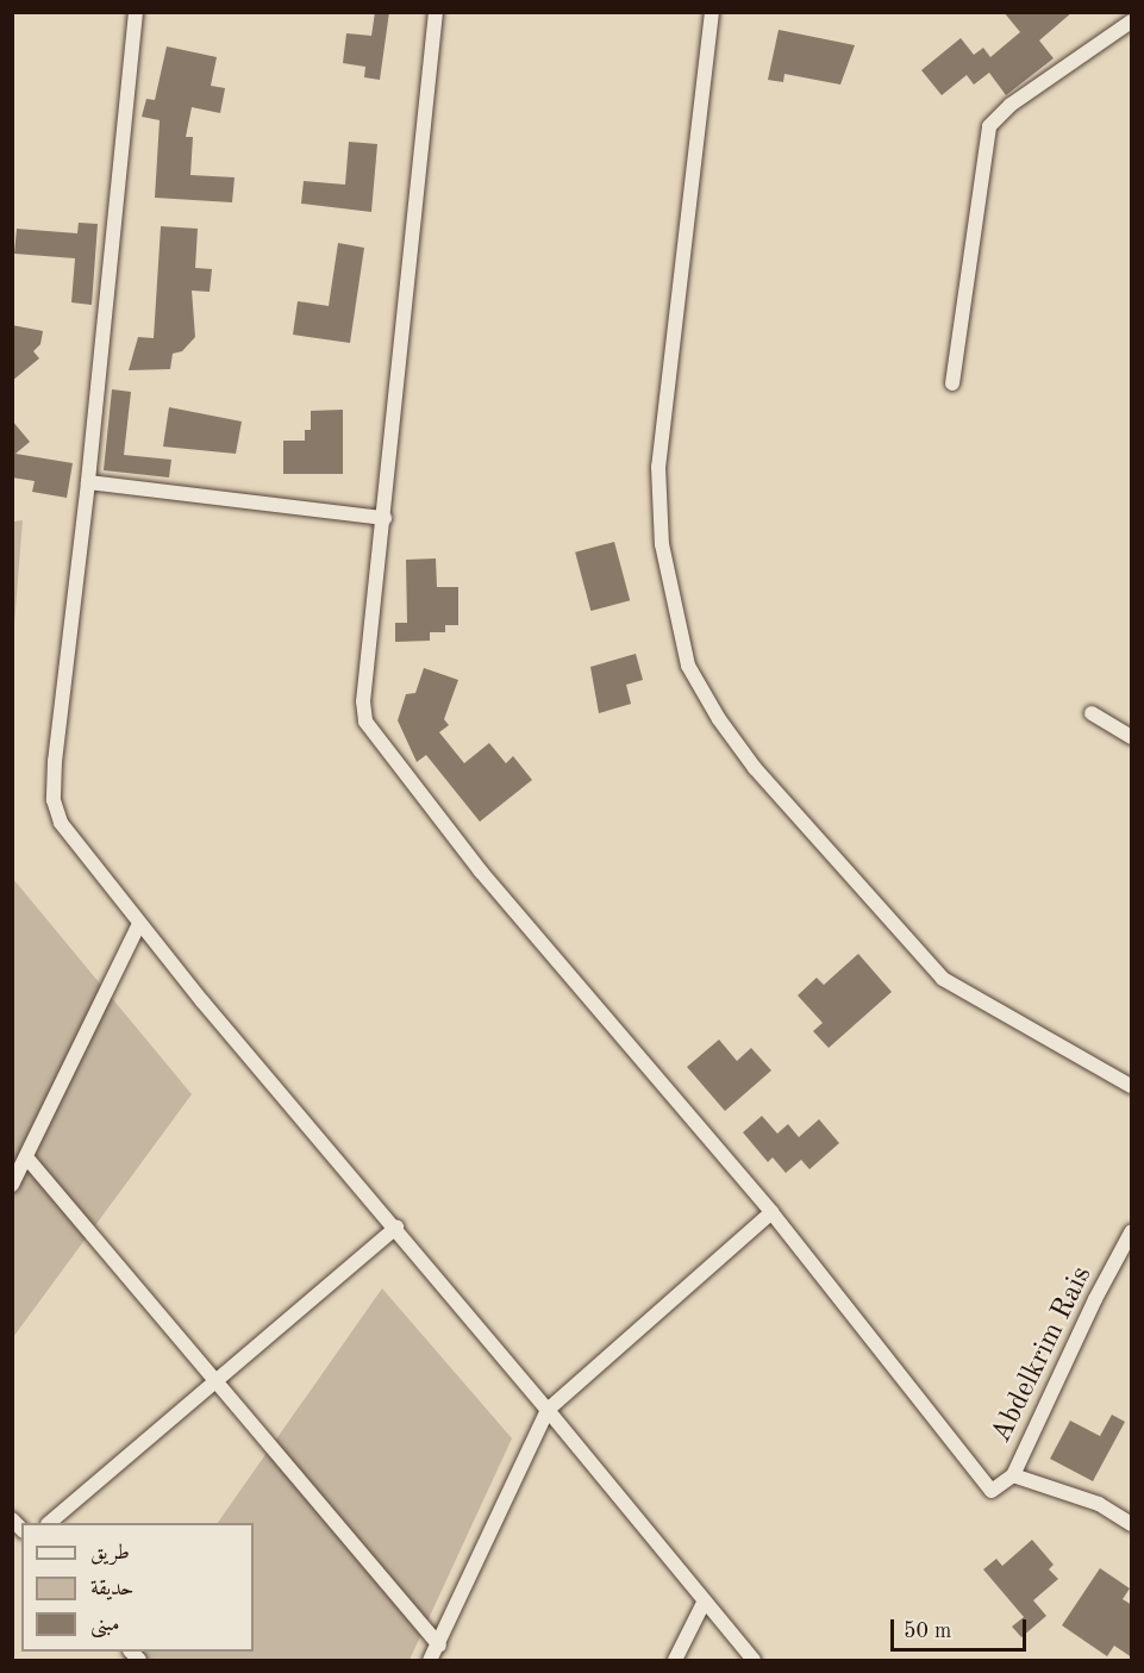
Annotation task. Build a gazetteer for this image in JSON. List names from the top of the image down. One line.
{"streets":{"street":["Abdelkrim Rais"]},"legend":["طريق","حديقة","مبنى"],"scale_bar":"50 m"}
